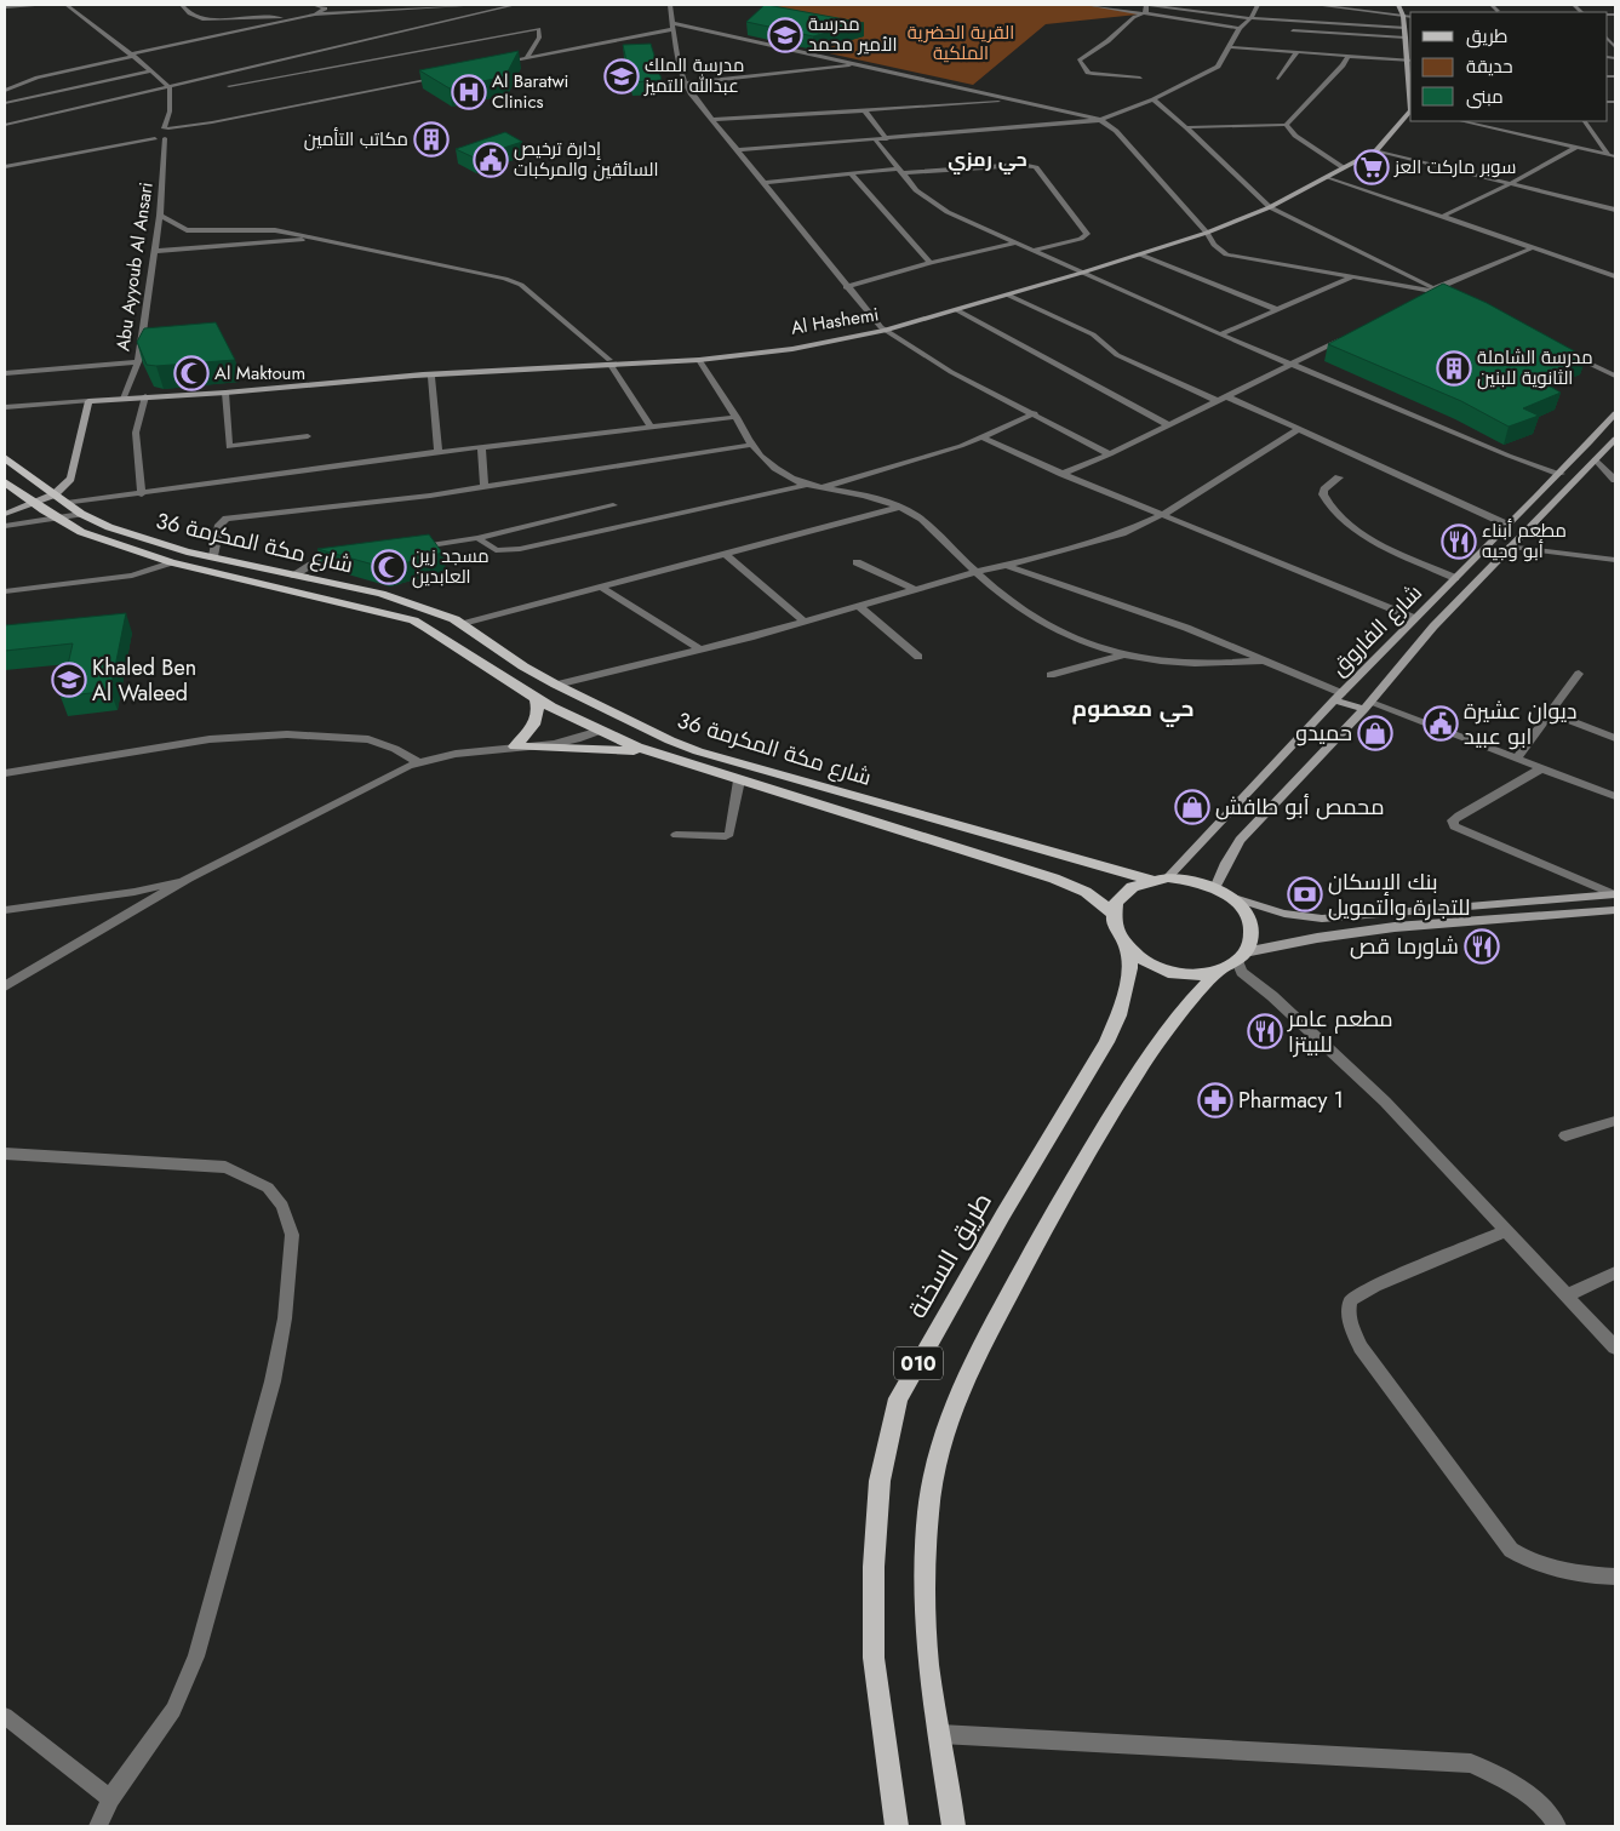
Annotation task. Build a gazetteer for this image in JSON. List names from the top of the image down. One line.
{"streets":{"main road":["شارع مكة المكرمة 36","طريق السخنة","010"],"street":["Abu Ayyoub Al Ansari","Al Hashemi","شارع الفاروق"]},"crossings":[["Abu Ayyoub Al Ansari","Al Hashemi"],["شارع مكة المكرمة 36","شارع الفاروق"],["شارع مكة المكرمة 36","طريق السخنة"],["شارع مكة المكرمة 36","010"],["شارع الفاروق","طريق السخنة"],["شارع الفاروق","010"],["طريق السخنة","010"]],"districts":["حي رمزي","حي معصوم"],"parks":["القرية الحضرية الملكية"],"places":{"school or university":["مدرسة الأمير محمد","مدرسة الملك عبدالله للتميز","Khaled Ben Al Waleed"],"hospital":["Al Baratwi Clinics"],"building":["مكاتب التأمين","مدرسة الشاملة الثانوية للبنين"],"public building":["إدارة ترخيص السائقين والمركبات","ديوان عشيرة ابو عبيد"],"supermarket":["سوبر ماركت العز"],"mosque":["Al Maktoum","مسجد زين العابدين"],"restaurant":["مطعم أبناء أبو وجيه","شاورما قص","مطعم عامر للبيتزا"],"shop":["حميدو","محمص أبو طافش"],"bank":["بنك الإسكان للتجارة والتمويل"],"pharmacy":["Pharmacy 1"]},"legend":["طريق","حديقة","مبنى"]}
